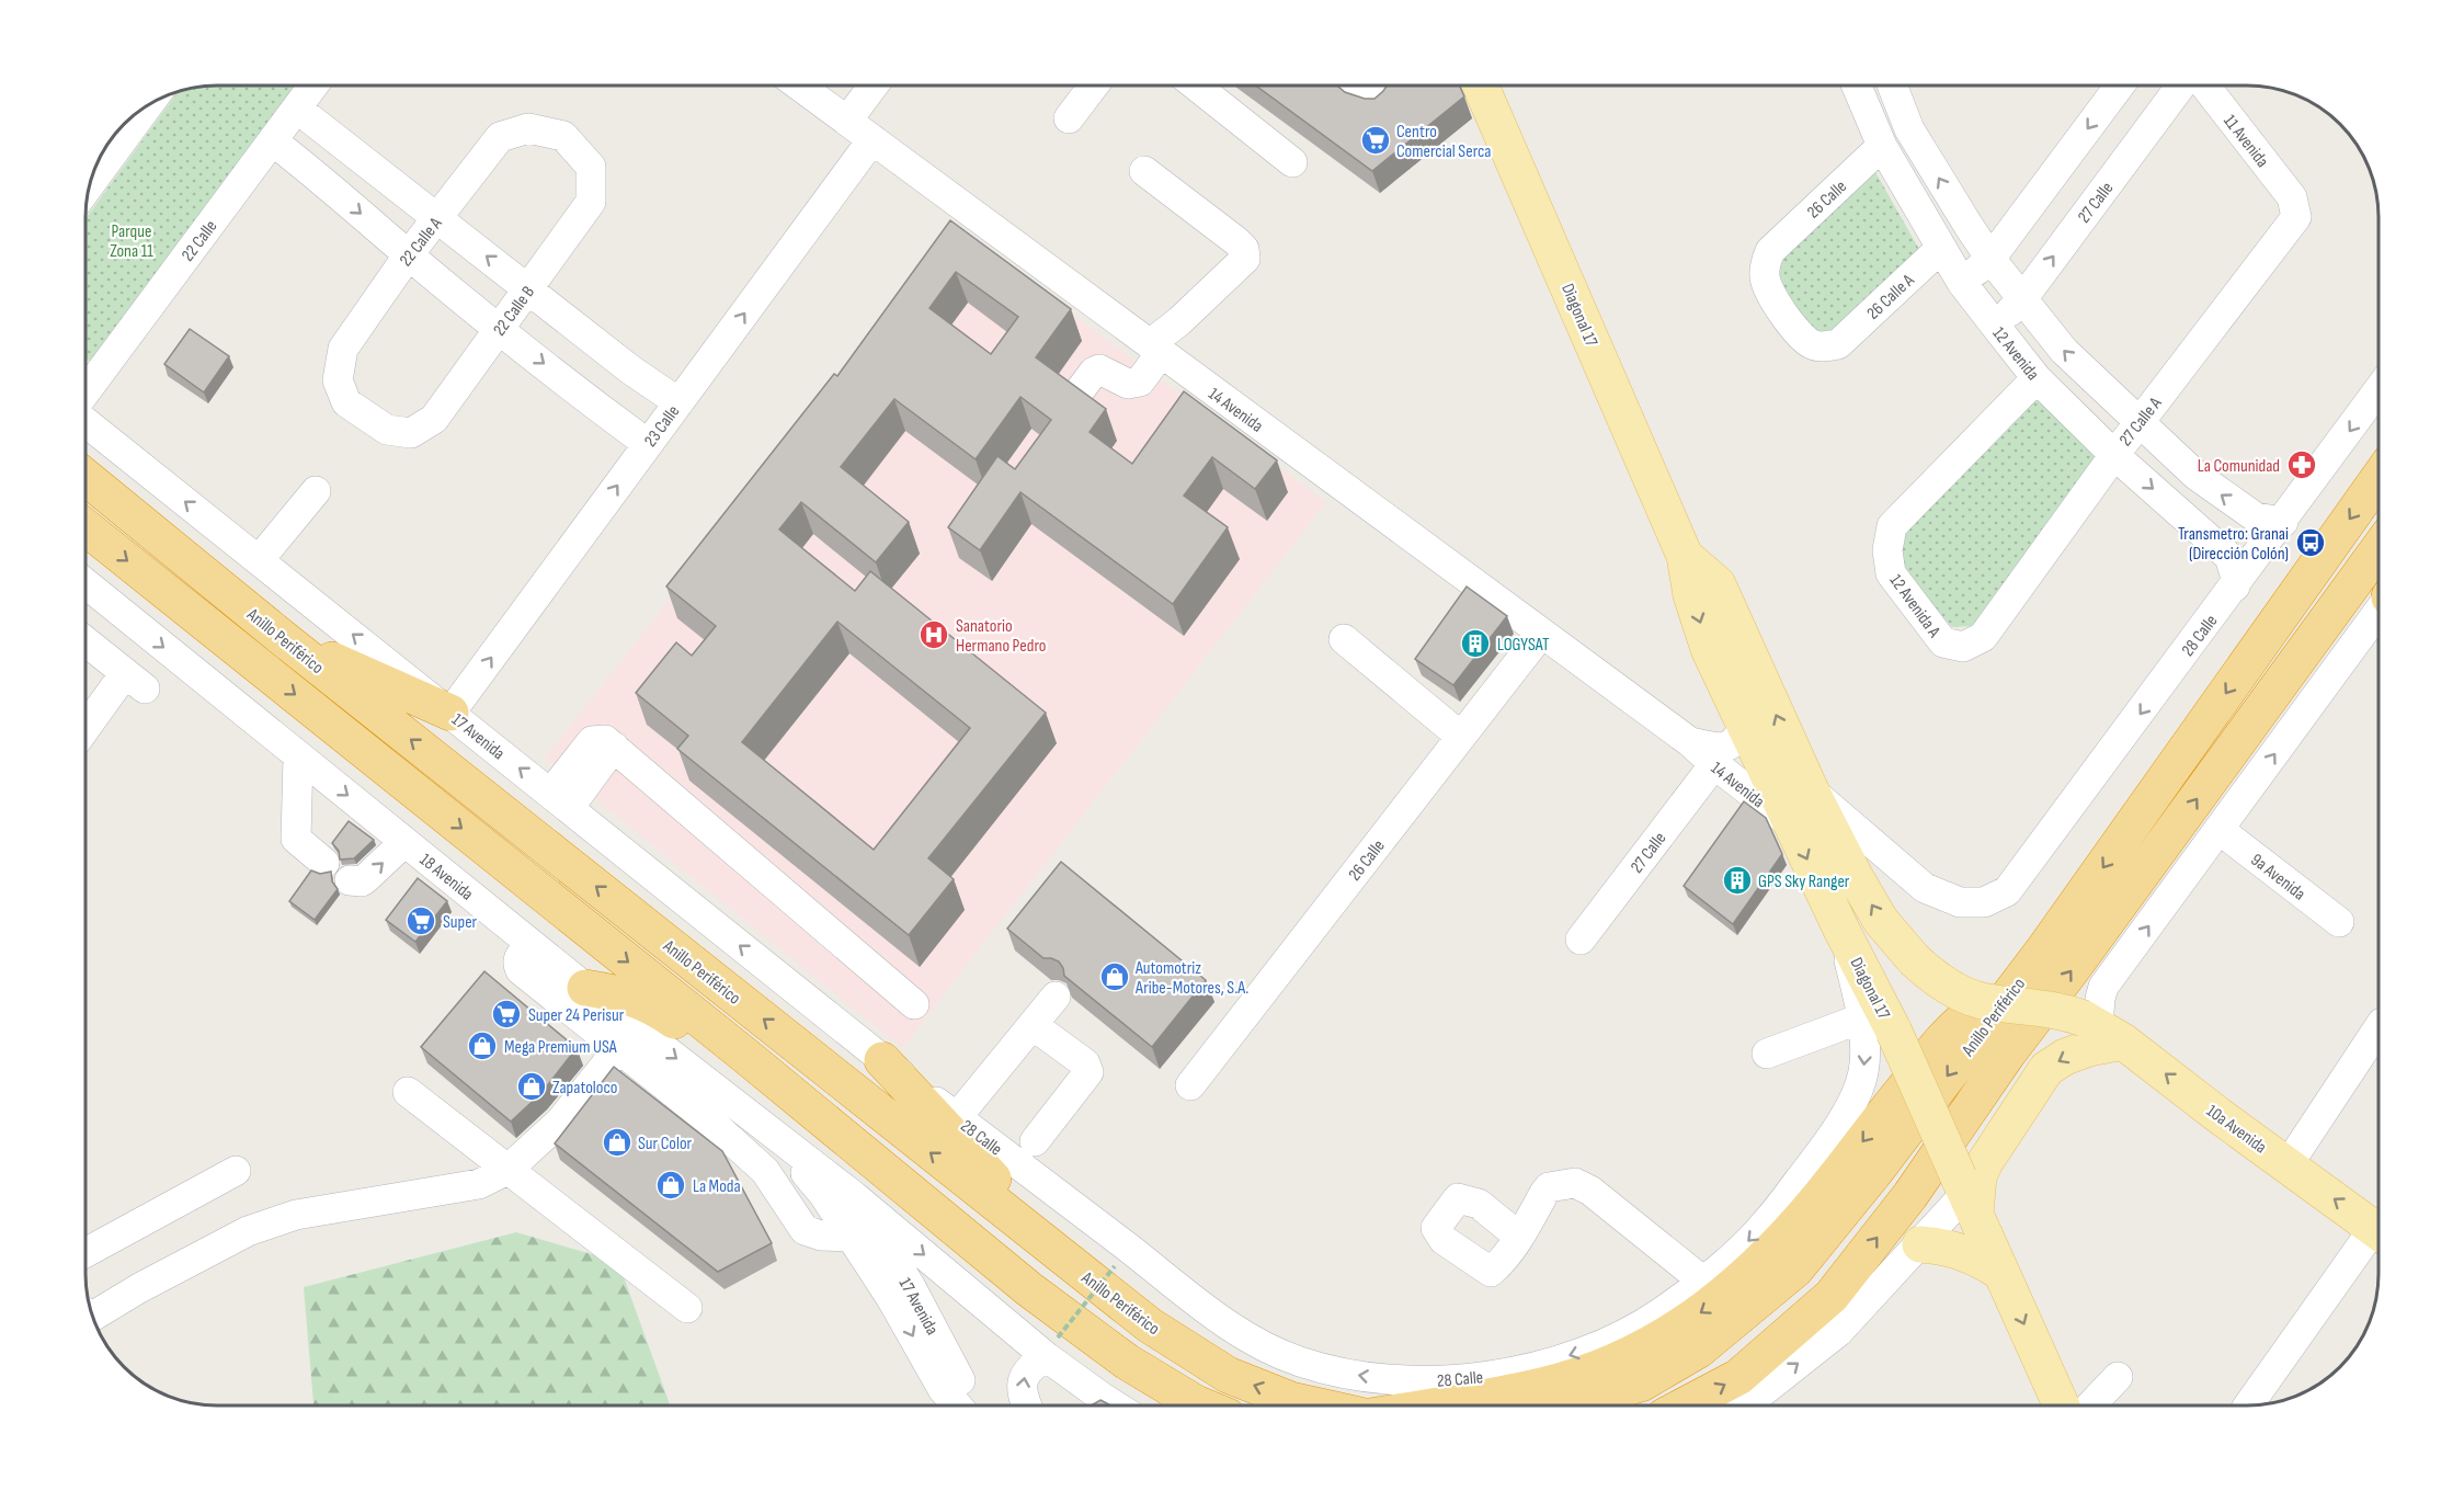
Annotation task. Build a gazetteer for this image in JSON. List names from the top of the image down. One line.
{"streets":{"highway":["Anillo Periférico"],"main road":["Diagonal 17","10a Avenida"],"street":["11 Avenida","26 Calle","27 Calle","22 Calle","22 Calle A","26 Calle A","22 Calle B","12 Avenida","14 Avenida","27 Calle A","23 Calle","12 Avenida A","28 Calle","17 Avenida","18 Avenida","9a Avenida"]},"crossings":[["11 Avenida","27 Calle A"],["26 Calle","26 Calle A"],["26 Calle","12 Avenida"],["26 Calle","14 Avenida"],["27 Calle","12 Avenida"],["27 Calle","14 Avenida"],["22 Calle A","22 Calle B"],["26 Calle A","12 Avenida"],["Diagonal 17","14 Avenida"],["Diagonal 17","28 Calle"],["Diagonal 17","10a Avenida"],["12 Avenida","27 Calle A"],["12 Avenida","12 Avenida A"],["12 Avenida","28 Calle"],["14 Avenida","23 Calle"],["27 Calle A","12 Avenida A"],["23 Calle","17 Avenida"],["28 Calle","17 Avenida"],["17 Avenida","18 Avenida"]],"one_way":["23 Calle","17 Avenida","10a Avenida"],"parks":["Parque Zona 11"],"places":{"supermarket":["Centro Comercial Serca","Super","Super 24 Perisur"],"pharmacy":["La Comunidad"],"bus stop":["Transmetro: Granai (Dirección Colón)"],"hospital":["Sanatorio Hermano Pedro"],"building":["LOGYSAT","GPS Sky Ranger"],"shop":["Automotriz Aribe-Motores, S.A.","Mega Premium USA","Zapatoloco","Sur Color","La Moda"]}}
